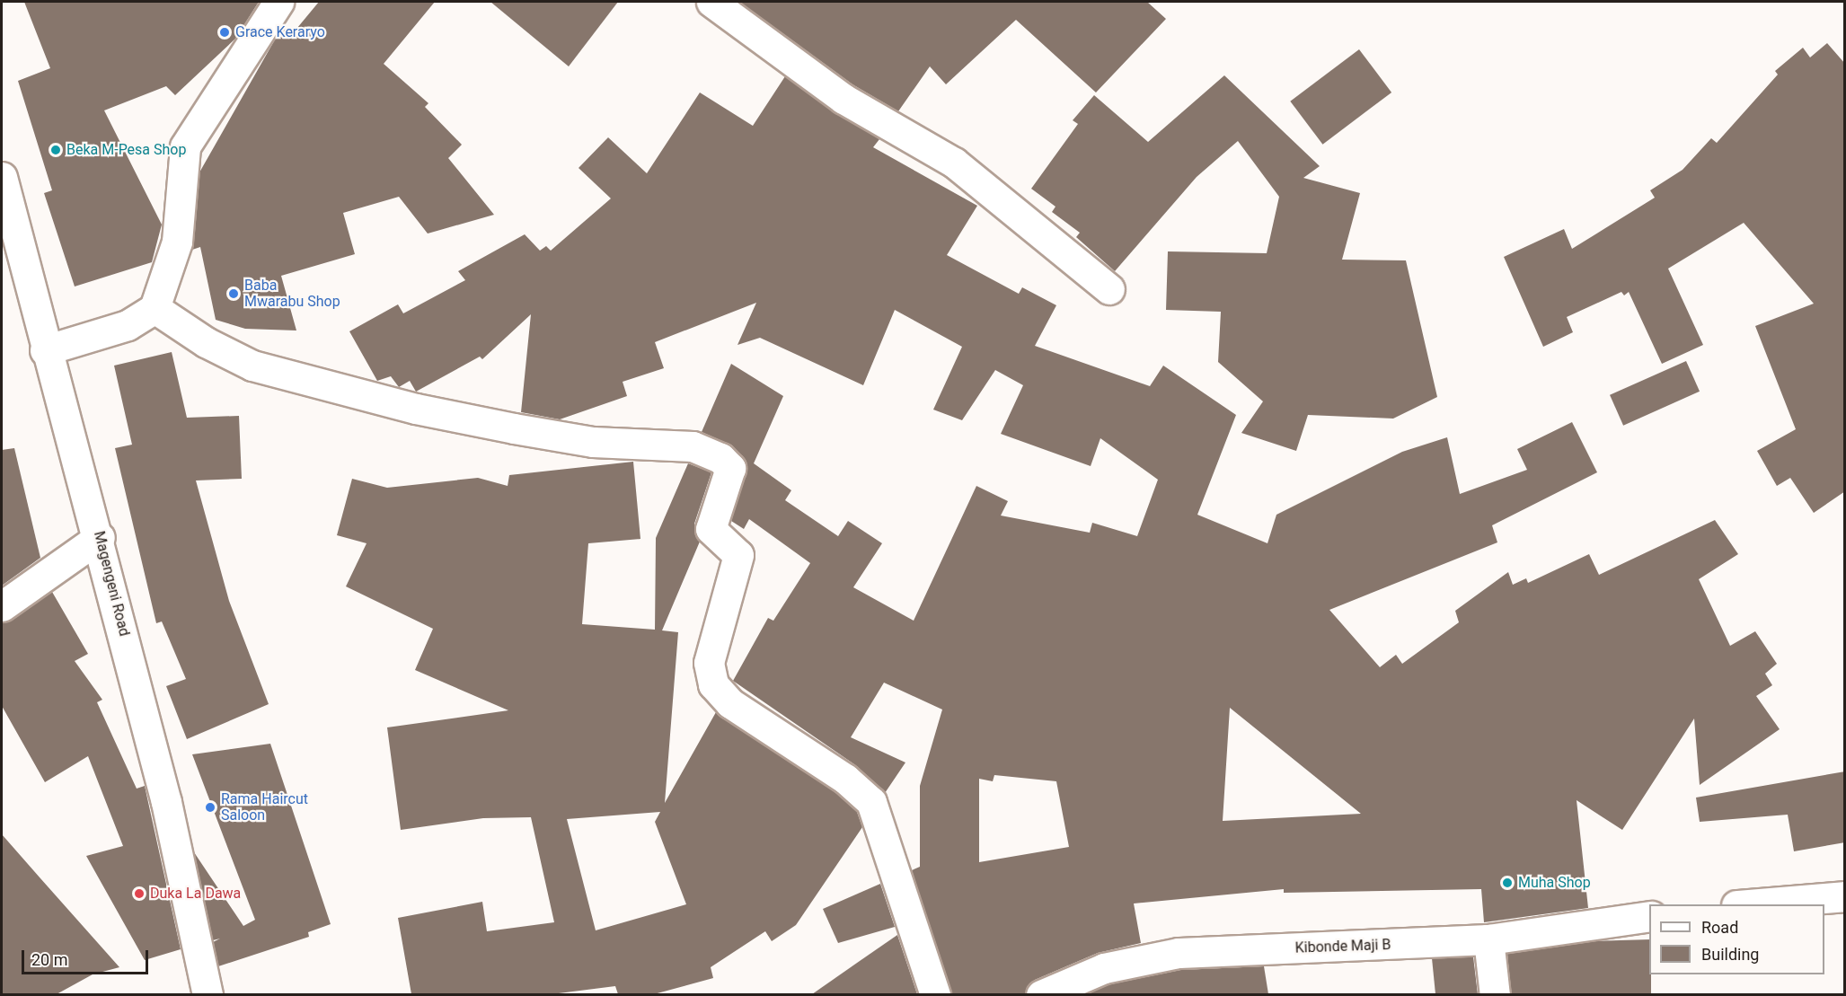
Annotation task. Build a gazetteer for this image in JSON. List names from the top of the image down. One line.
{"streets":{"street":["Magengeni Road","Kibonde Maji B"]},"places":["Grace Keraryo","Beka M-Pesa Shop","Baba Mwarabu Shop","Rama Haircut Saloon","Muha Shop","Duka La Dawa"],"legend":["Road","Building"],"scale_bar":"20 m"}
